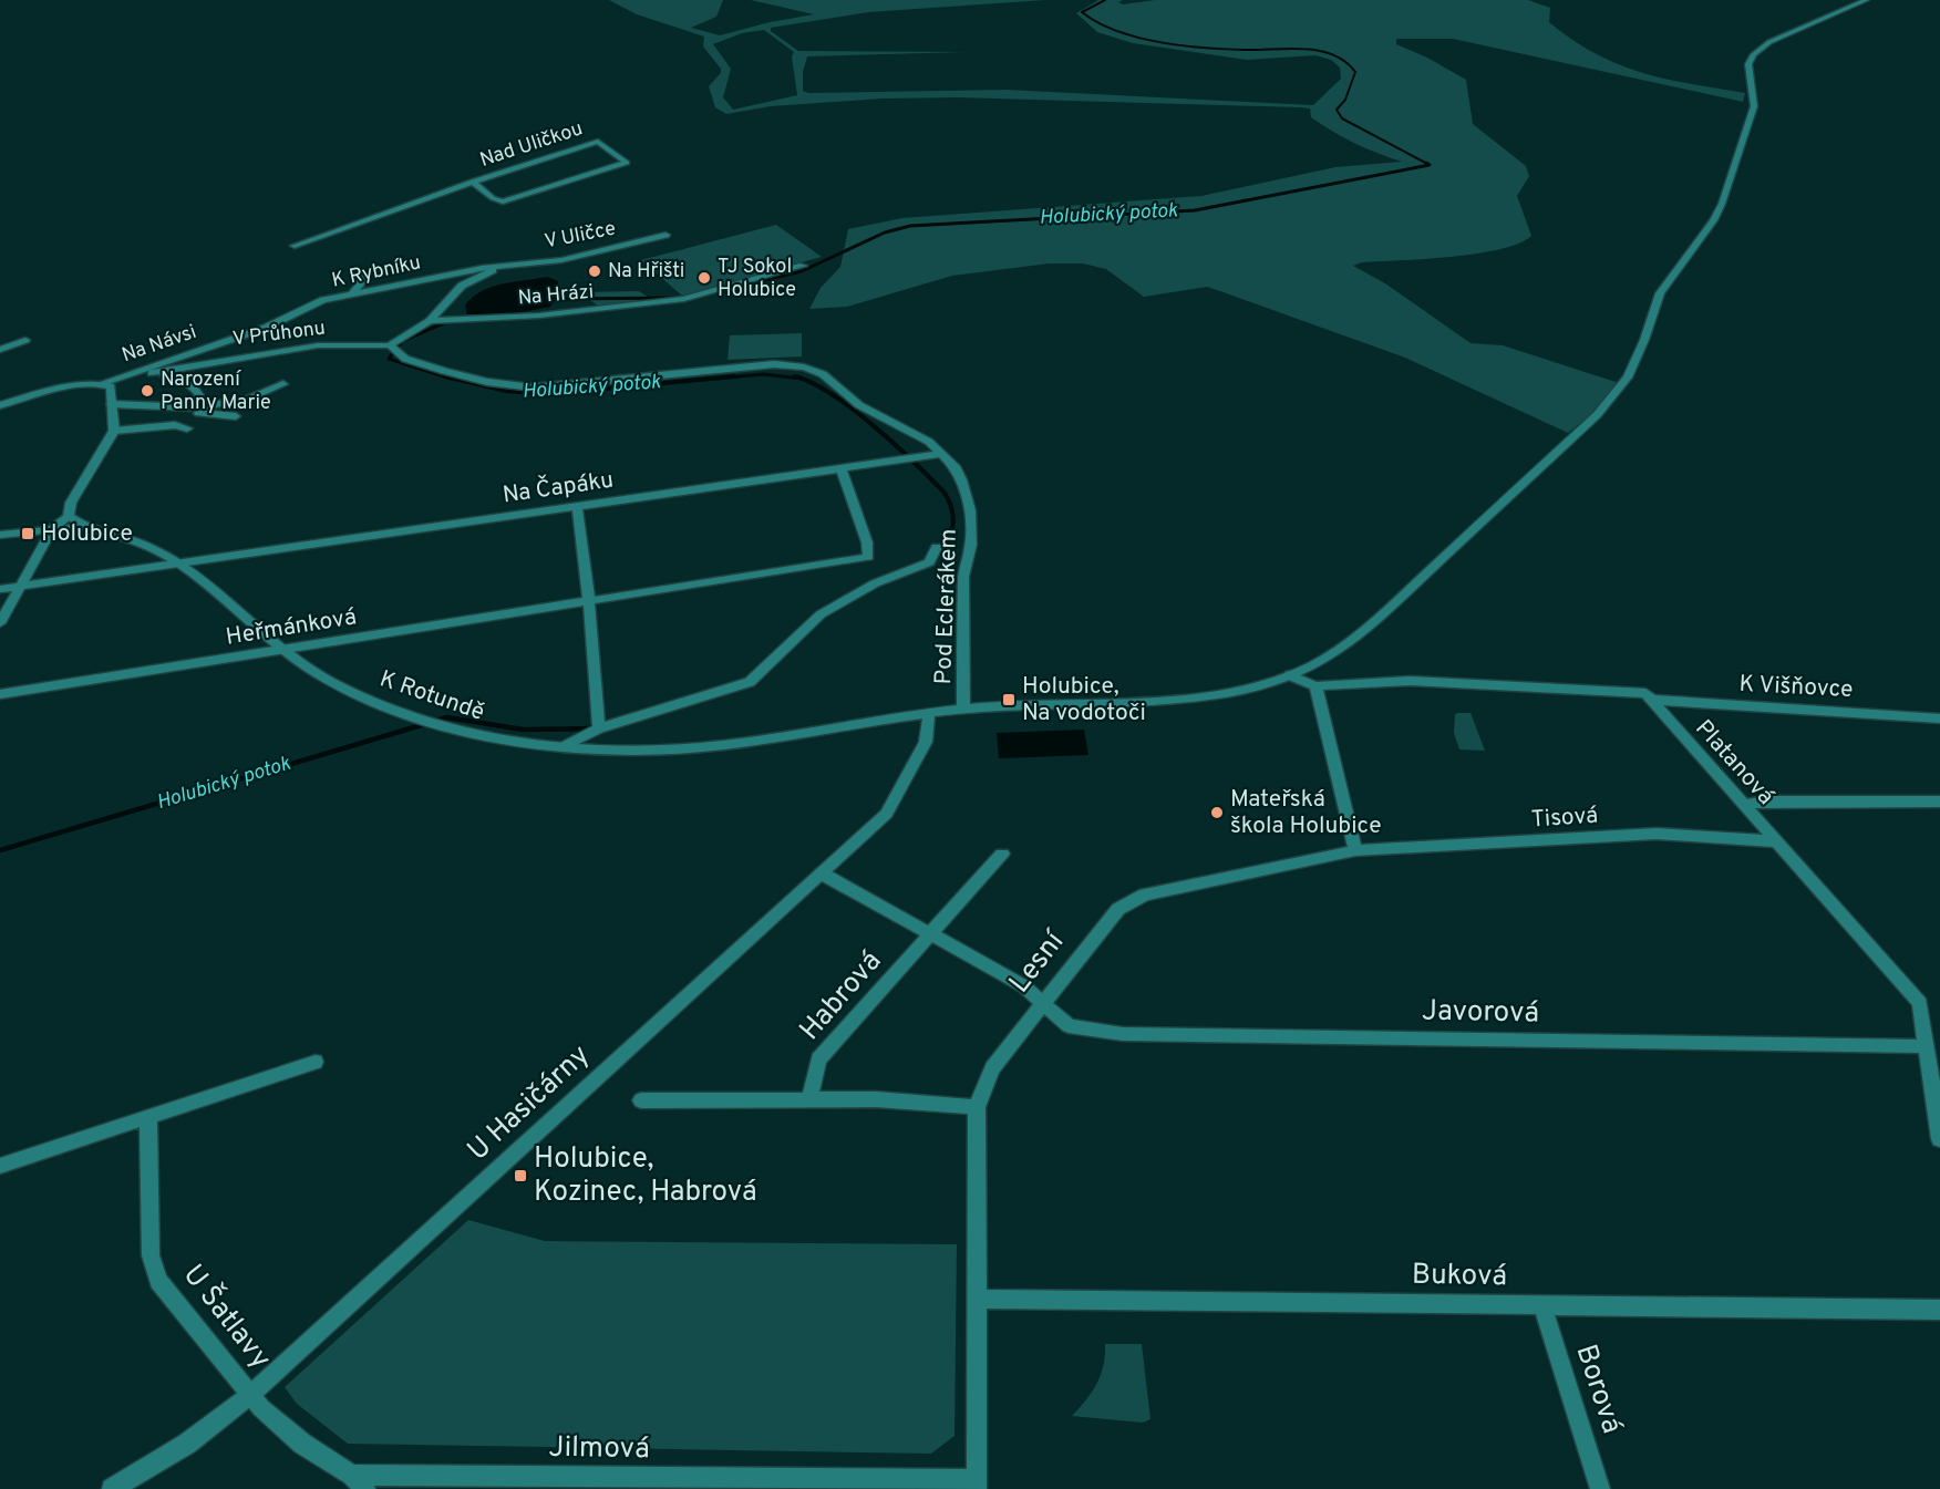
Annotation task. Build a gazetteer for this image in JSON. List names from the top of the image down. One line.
{"streets":{"street":["Nad Uličkou","V Uličce","K Rybníku","Na Hrázi","V Průhonu","Na Návsi","Na Čapáku","Pod Eclerákem","Heřmánková","K Višňovce","K Rotundě","Platanová","Tisová","Lesní","Habrová","Javorová","U Hasičárny","Buková","U Šatlavy","Borová","Jilmová"]},"crossings":[["V Uličce","K Rybníku"],["V Uličce","Na Hrázi"],["K Rybníku","Na Hrázi"],["K Rybníku","Na Návsi"],["Na Hrázi","V Průhonu"],["Na Hrázi","Pod Eclerákem"],["V Průhonu","Na Návsi"],["V Průhonu","Pod Eclerákem"],["Na Čapáku","Pod Eclerákem"],["Na Čapáku","Heřmánková"],["Na Čapáku","K Rotundě"],["Pod Eclerákem","K Rotundě"],["Heřmánková","K Rotundě"],["K Višňovce","Platanová"],["K Rotundě","U Hasičárny"],["Platanová","Tisová"],["Platanová","Javorová"],["Tisová","Lesní"],["Lesní","Javorová"],["Lesní","Buková"],["Lesní","Jilmová"],["U Hasičárny","U Šatlavy"],["U Hasičárny","Jilmová"],["Buková","Borová"],["U Šatlavy","Jilmová"]],"water":["Holubický potok"],"places":{"other":["Na Hřišti","TJ Sokol Holubice","Narození Panny Marie","Mateřská škola Holubice"],"transit":["Holubice","Holubice, Na vodotoči","Holubice, Kozinec, Habrová"]}}
